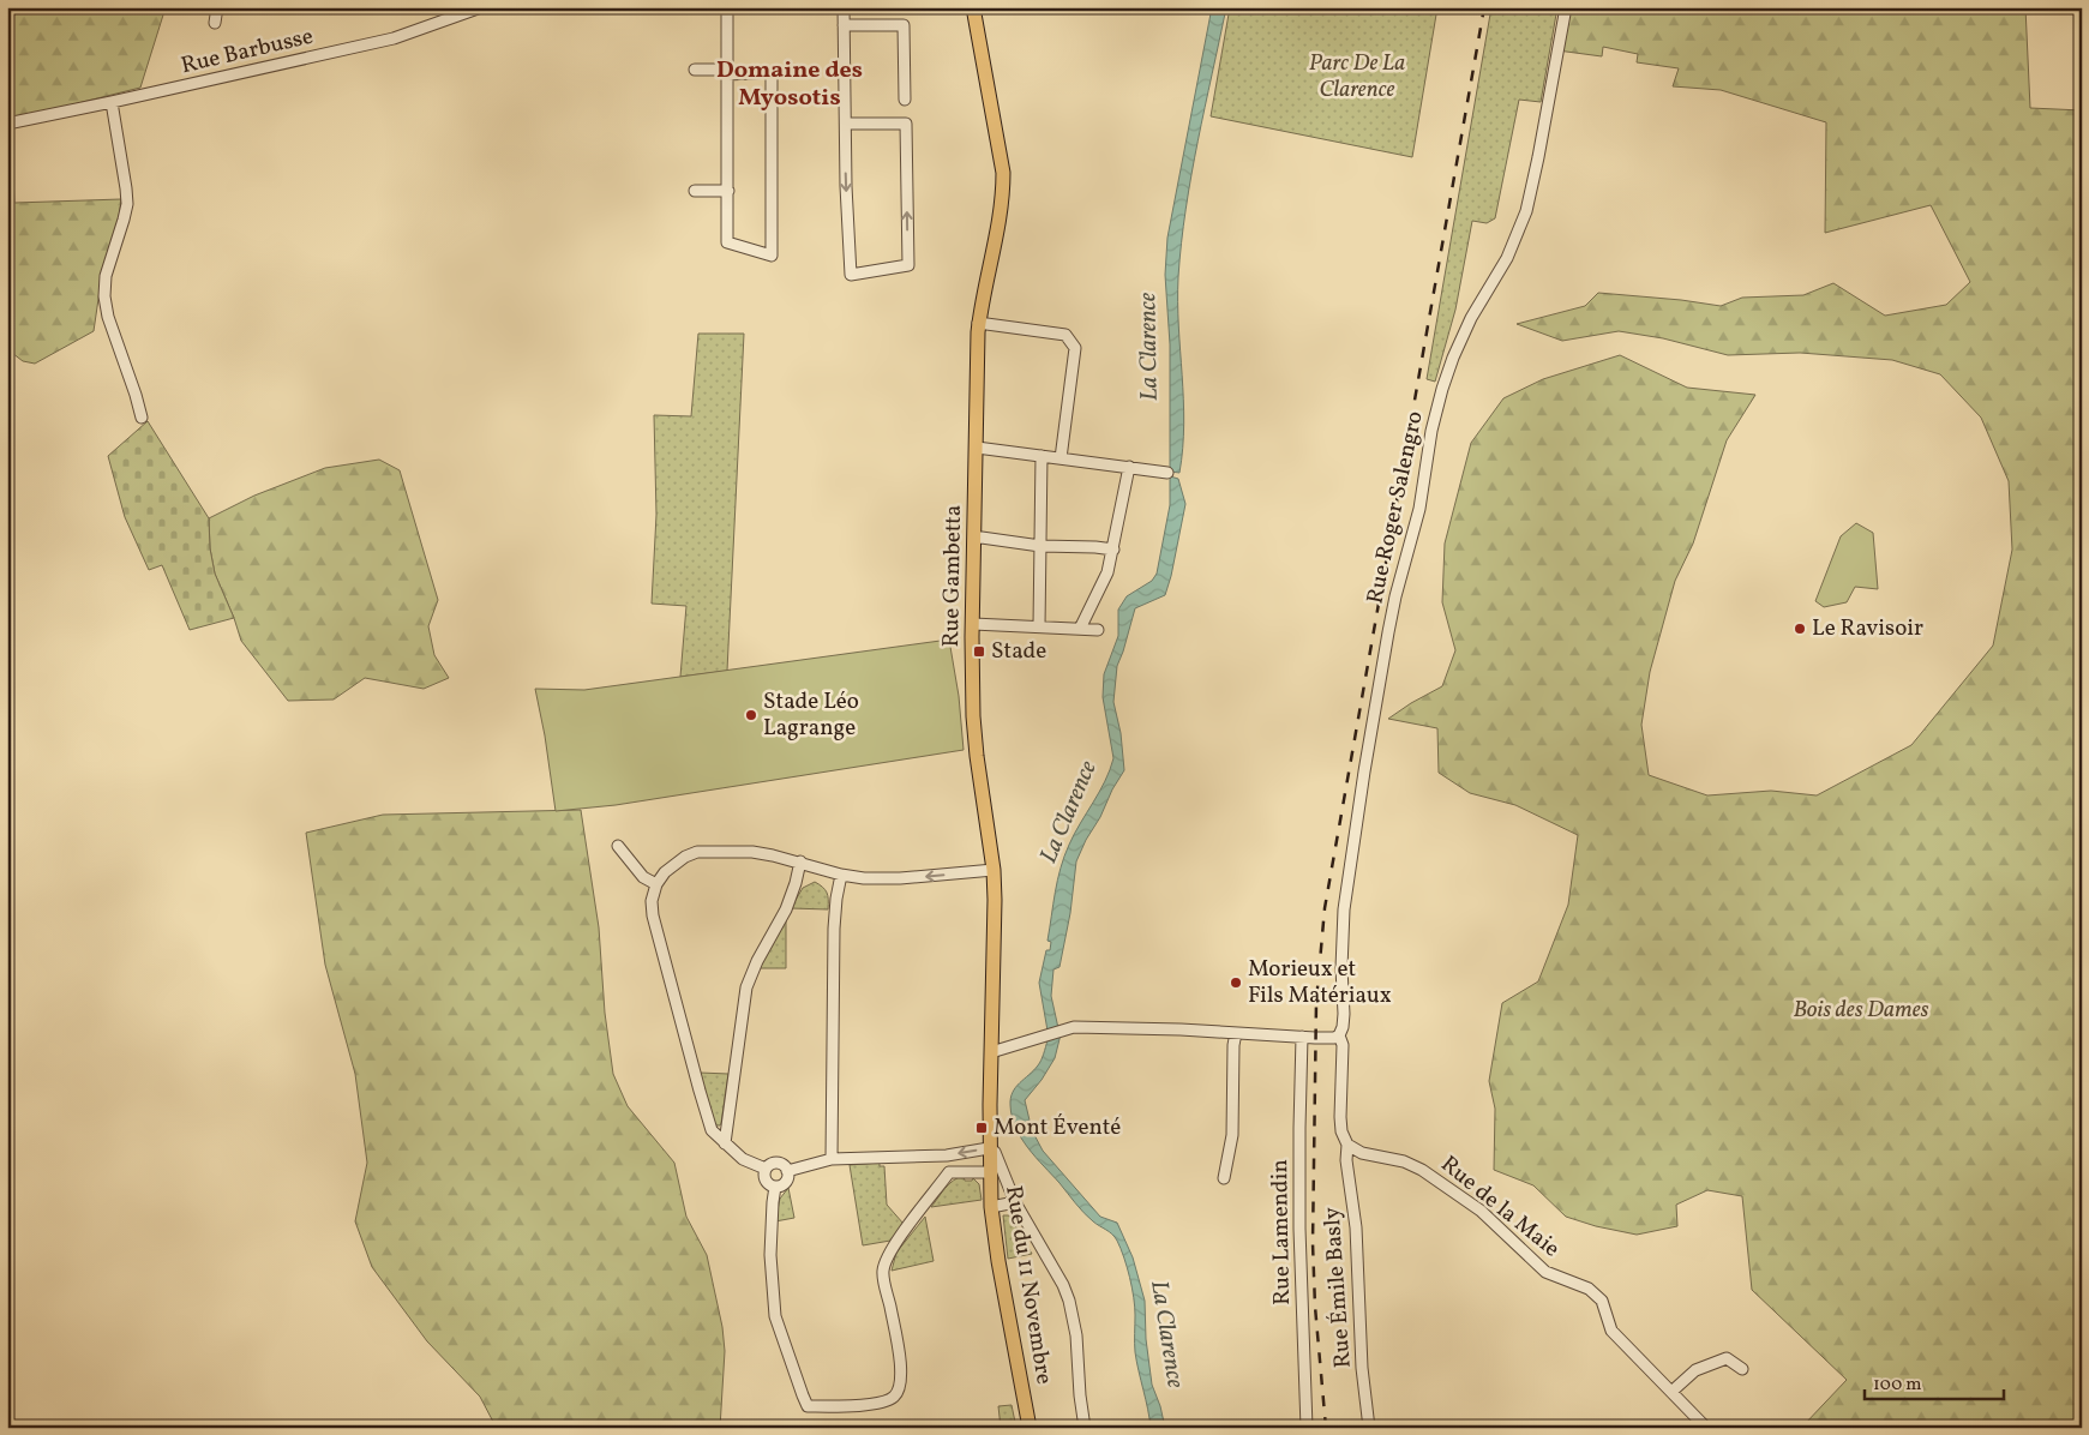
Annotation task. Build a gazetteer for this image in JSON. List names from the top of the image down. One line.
{"streets":{"main road":["Rue Gambetta","Rue du 11 Novembre"],"street":["Rue Barbusse","Rue Roger Salengro","Rue de la Maie","Rue Lamendin","Rue Émile Basly"]},"crossings":[["Rue Roger Salengro","Rue de la Maie"],["Rue Roger Salengro","Rue Émile Basly"],["Rue Gambetta","Rue du 11 Novembre"],["Rue de la Maie","Rue Émile Basly"]],"districts":["Domaine des Myosotis"],"water":["La Clarence"],"parks":["Parc De La Clarence","Bois des Dames"],"places":{"other":["Le Ravisoir","Stade Léo Lagrange","Morieux et Fils Matériaux"],"transit":["Stade","Mont Éventé"]},"scale_bar":"100 m"}
